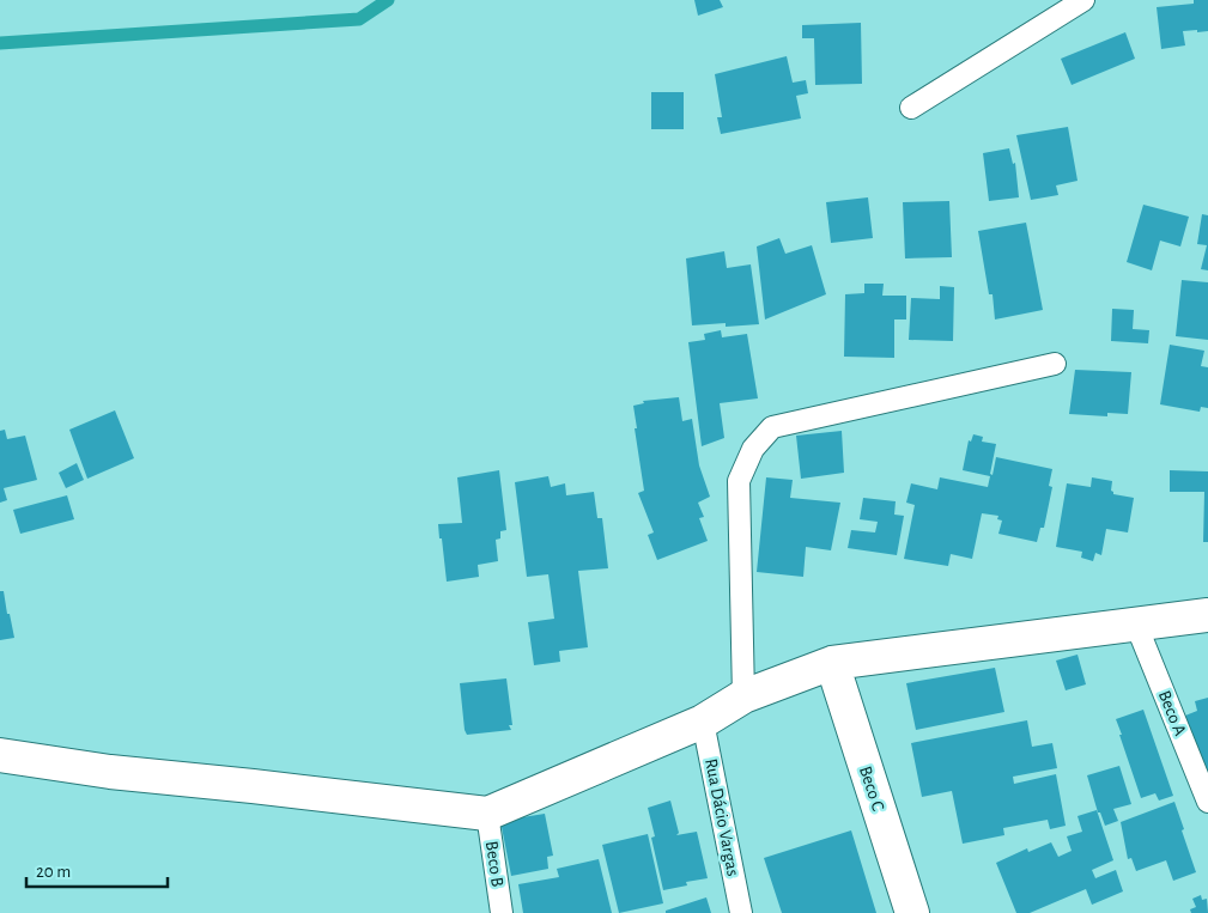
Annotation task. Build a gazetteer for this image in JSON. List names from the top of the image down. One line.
{"streets":{"street":["Beco C"],"lane":["Beco A","Rua Dácio Vargas","Beco B"]},"scale_bar":"20 m"}
